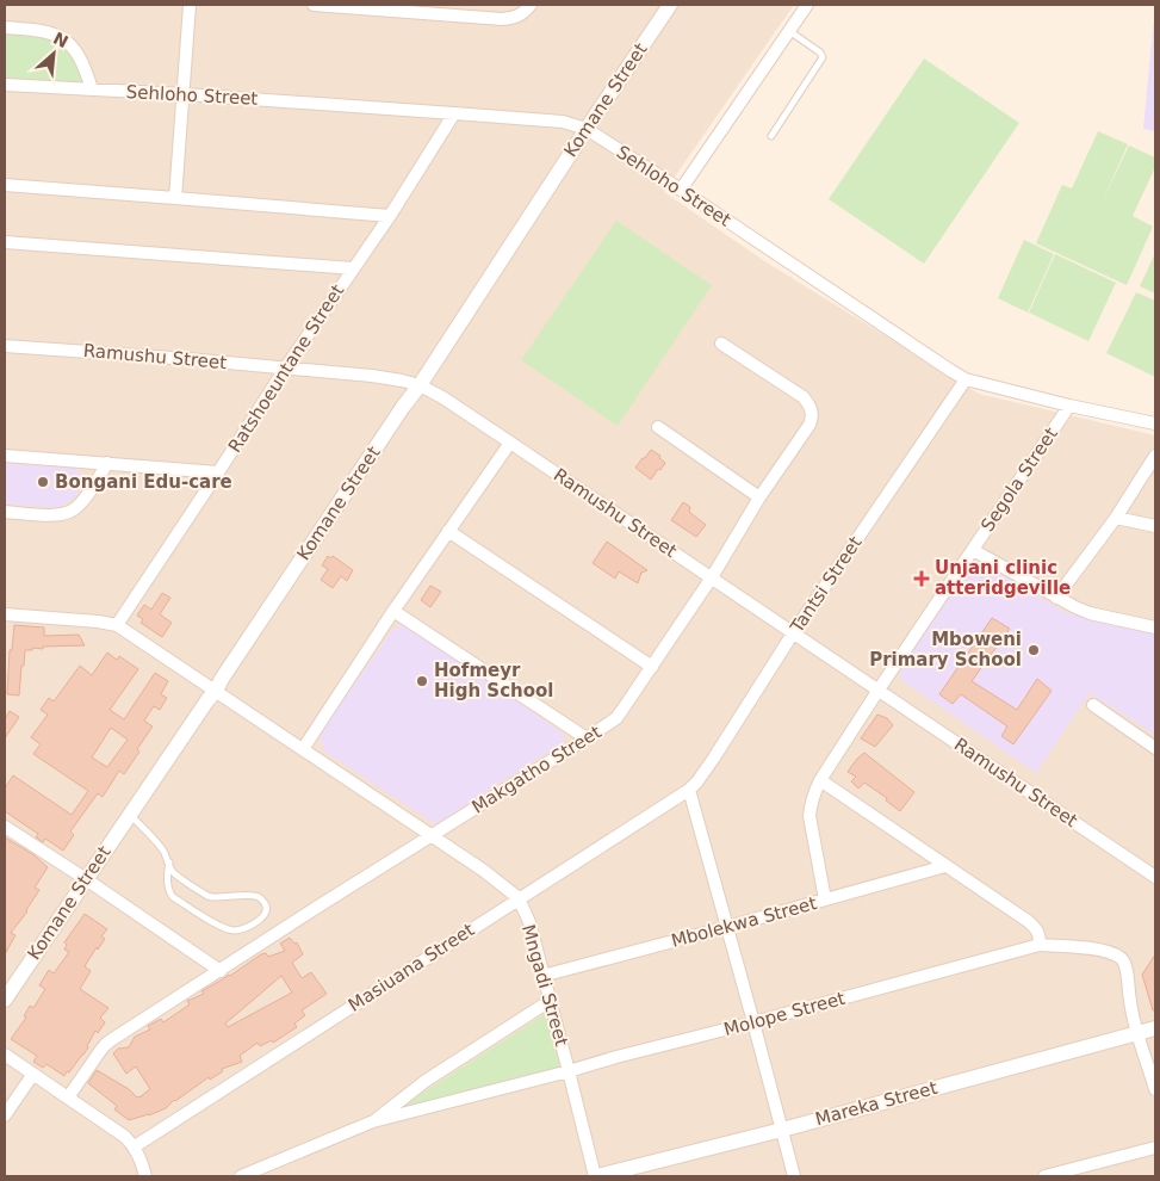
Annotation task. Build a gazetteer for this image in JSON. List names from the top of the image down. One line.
{"streets":{"street":["Sehloho Street","Komane Street","Ramushu Street","Ratshoeuntane Street","Segola Street","Tantsi Street","Makgatho Street","Mbolekwa Street","Masiuana Street","Mngadi Street","Molope Street","Mareka Street"]},"crossings":[["Sehloho Street","Komane Street"],["Sehloho Street","Ratshoeuntane Street"],["Sehloho Street","Segola Street"],["Sehloho Street","Tantsi Street"],["Komane Street","Ramushu Street"],["Komane Street","Mngadi Street"],["Ramushu Street","Ratshoeuntane Street"],["Ramushu Street","Segola Street"],["Ramushu Street","Tantsi Street"],["Ramushu Street","Makgatho Street"],["Ratshoeuntane Street","Mngadi Street"],["Segola Street","Mbolekwa Street"],["Tantsi Street","Masiuana Street"],["Makgatho Street","Mngadi Street"],["Mbolekwa Street","Mngadi Street"],["Masiuana Street","Mngadi Street"],["Mngadi Street","Molope Street"],["Mngadi Street","Mareka Street"],["Molope Street","Mareka Street"]],"places":{"other":["Bongani Edu-care","Mboweni Primary School","Hofmeyr High School"],"health":["Unjani clinic atteridgeville"]},"north":"top right"}
